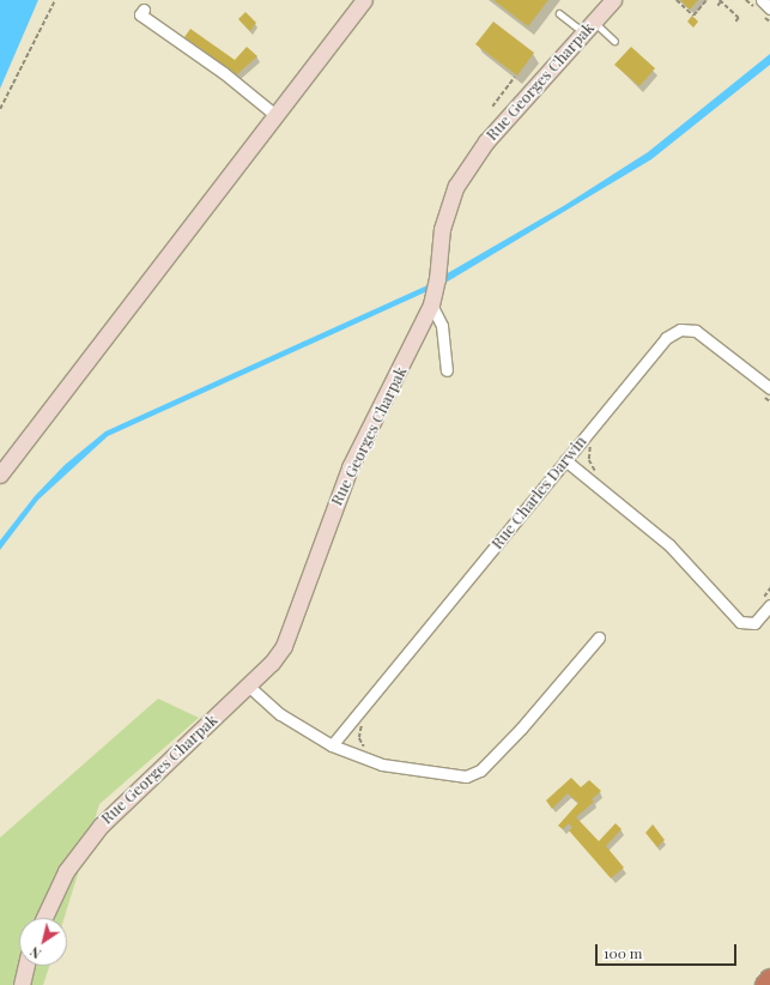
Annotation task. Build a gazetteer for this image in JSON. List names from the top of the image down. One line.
{"streets":{"street":["Rue Georges Charpak","Rue Charles Darwin"]},"scale_bar":"100 m","north":"bottom left"}
